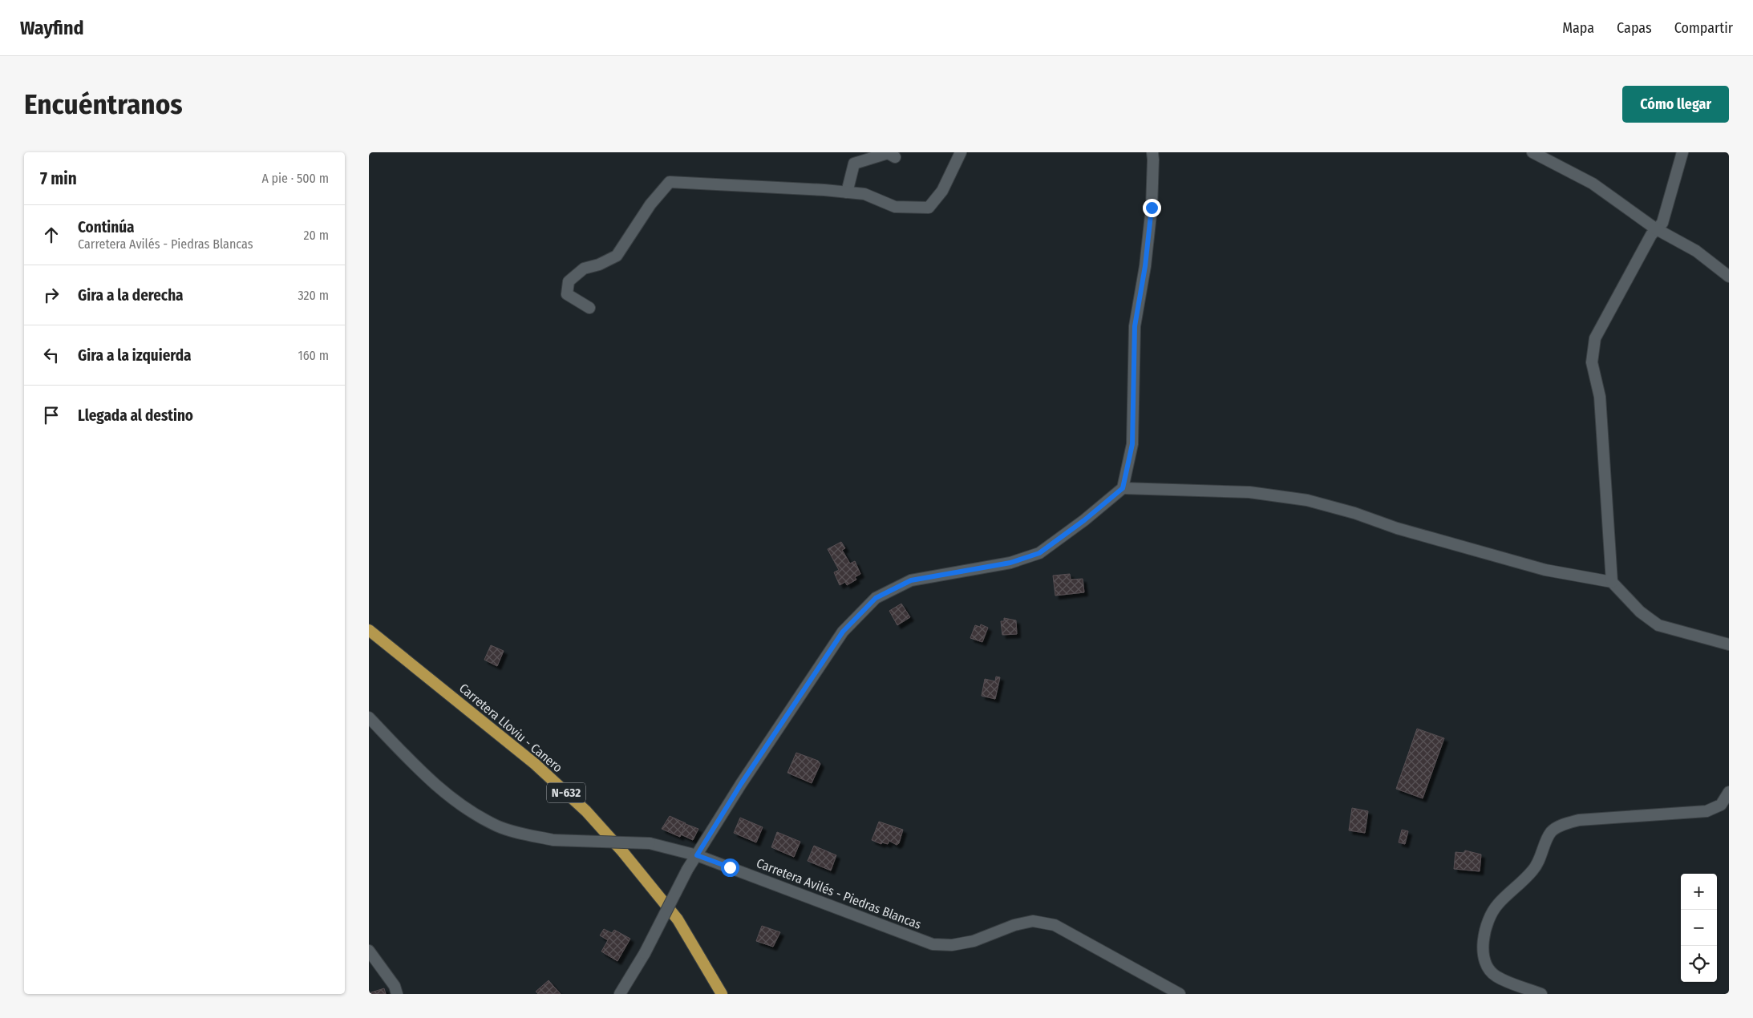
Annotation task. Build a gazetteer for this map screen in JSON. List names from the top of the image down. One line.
{"streets":{"highway":["Carretera Lloviu - Canero","N-632"],"street":["Carretera Avilés - Piedras Blancas"]},"page":{"header":"Wayfind","nav":["Mapa","Capas","Compartir"],"buttons":"Cómo llegar","title":"Encuéntranos","heading":["7 min","A pie · 500 m"],"list":[["Continúa","Carretera Avilés - Piedras Blancas","20 m"],["Gira a la derecha","320 m"],["Gira a la izquierda","160 m"],"Llegada al destino"],"map_buttons":["+","−"]}}
